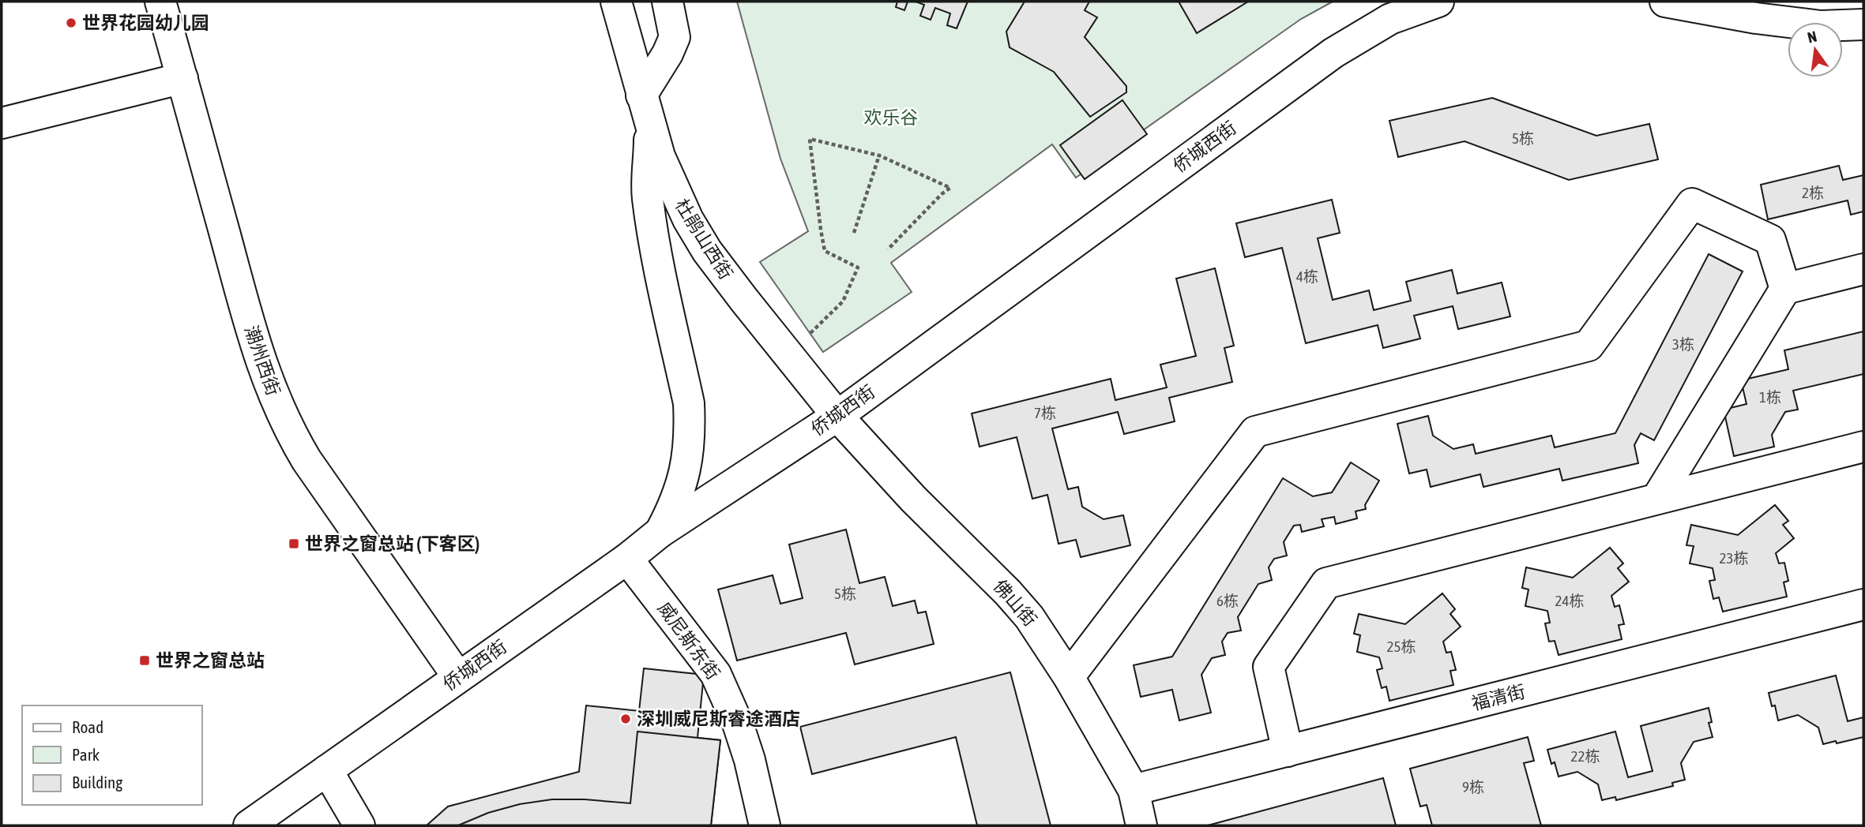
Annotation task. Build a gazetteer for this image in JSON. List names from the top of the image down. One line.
{"streets":{"street":["侨城西街","杜鹃山西街","潮州西街","佛山街","威尼斯东街","福清街"]},"crossings":[["侨城西街","杜鹃山西街"],["侨城西街","潮州西街"],["侨城西街","佛山街"],["侨城西街","威尼斯东街"],["杜鹃山西街","佛山街"],["佛山街","福清街"]],"parks":["欢乐谷"],"places":{"other":["世界花园幼儿园","深圳威尼斯睿途酒店"],"transit":["世界之窗总站 (下客区)","世界之窗总站"]},"house_numbers":["5栋","2栋","4栋","3栋","1栋","7栋","23栋","5栋","6栋","24栋","25栋","22栋","9栋"],"legend":["Road","Park","Building"],"north":"top"}
